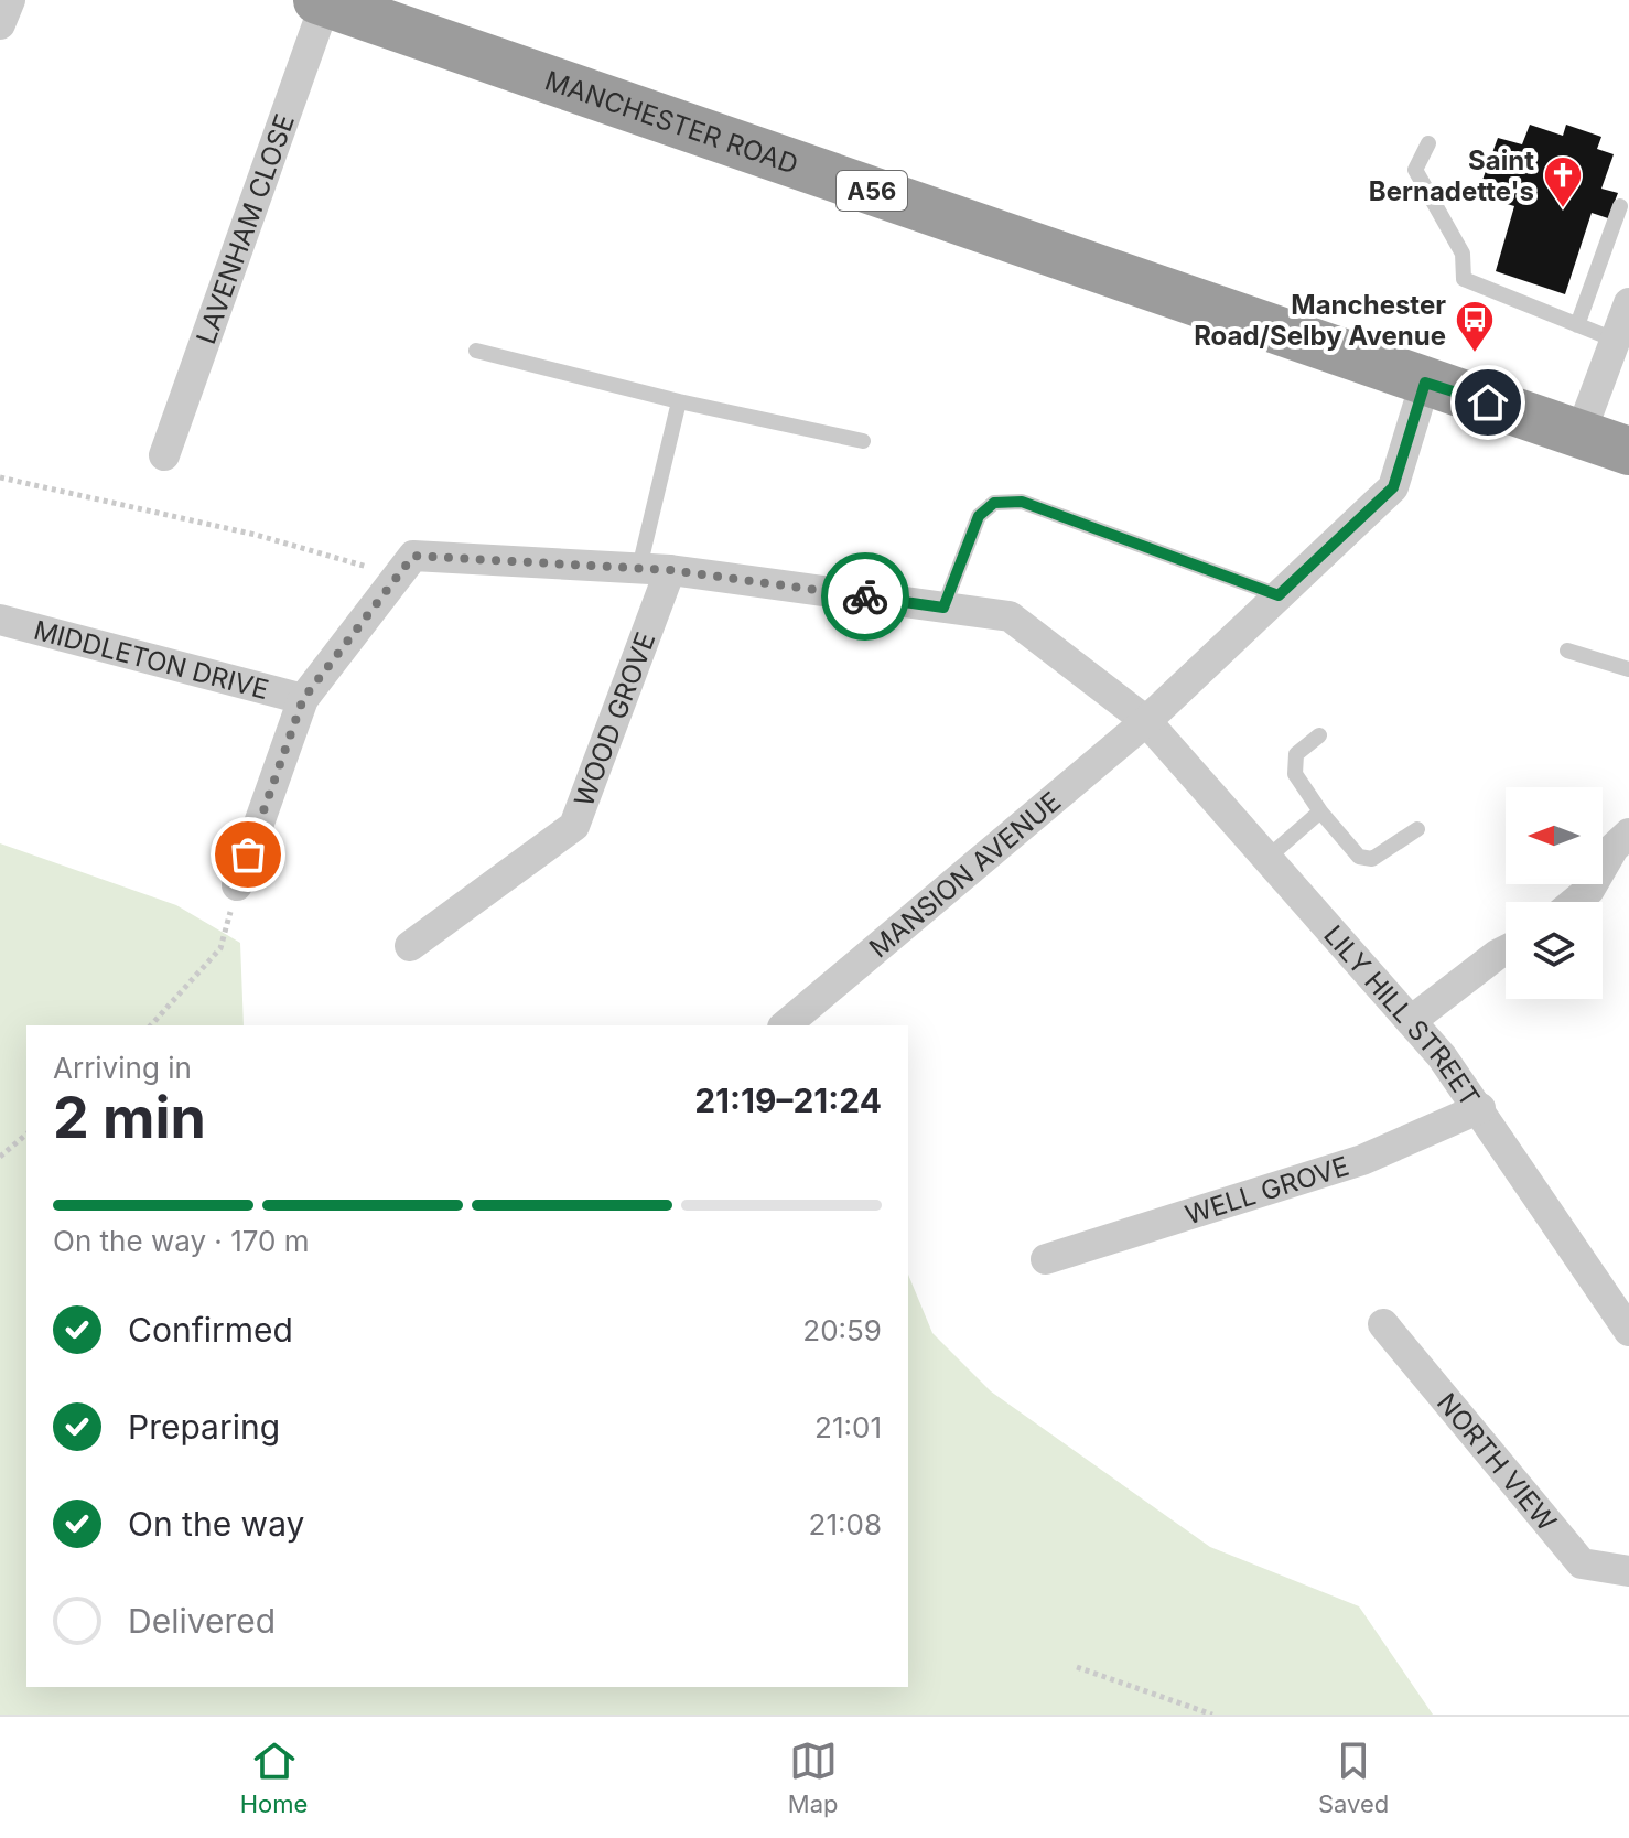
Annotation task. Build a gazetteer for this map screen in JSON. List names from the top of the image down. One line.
{"streets":{"highway":["MANCHESTER ROAD","A56"],"street":["LAVENHAM CLOSE","MIDDLETON DRIVE","WOOD GROVE","MANSION AVENUE","LILY HILL STREET","WELL GROVE","NORTH VIEW"]},"crossings":[["MANCHESTER ROAD","A56"],["MANCHESTER ROAD","LAVENHAM CLOSE"],["MANCHESTER ROAD","MANSION AVENUE"],["A56","MANSION AVENUE"],["WOOD GROVE","LILY HILL STREET"],["MANSION AVENUE","LILY HILL STREET"],["LILY HILL STREET","WELL GROVE"]],"places":{"church":["Saint Bernadette's"],"bus stop":["Manchester Road/Selby Avenue"]},"north":"left","page":{"heading":["2 min","Arriving in","21:19–21:24"],"bar":"On the way · 170 m","list":[["Confirmed","20:59"],["Preparing","21:01"],["On the way","21:08"],"Delivered"],"tabs":["Home","Map","Saved"]}}
